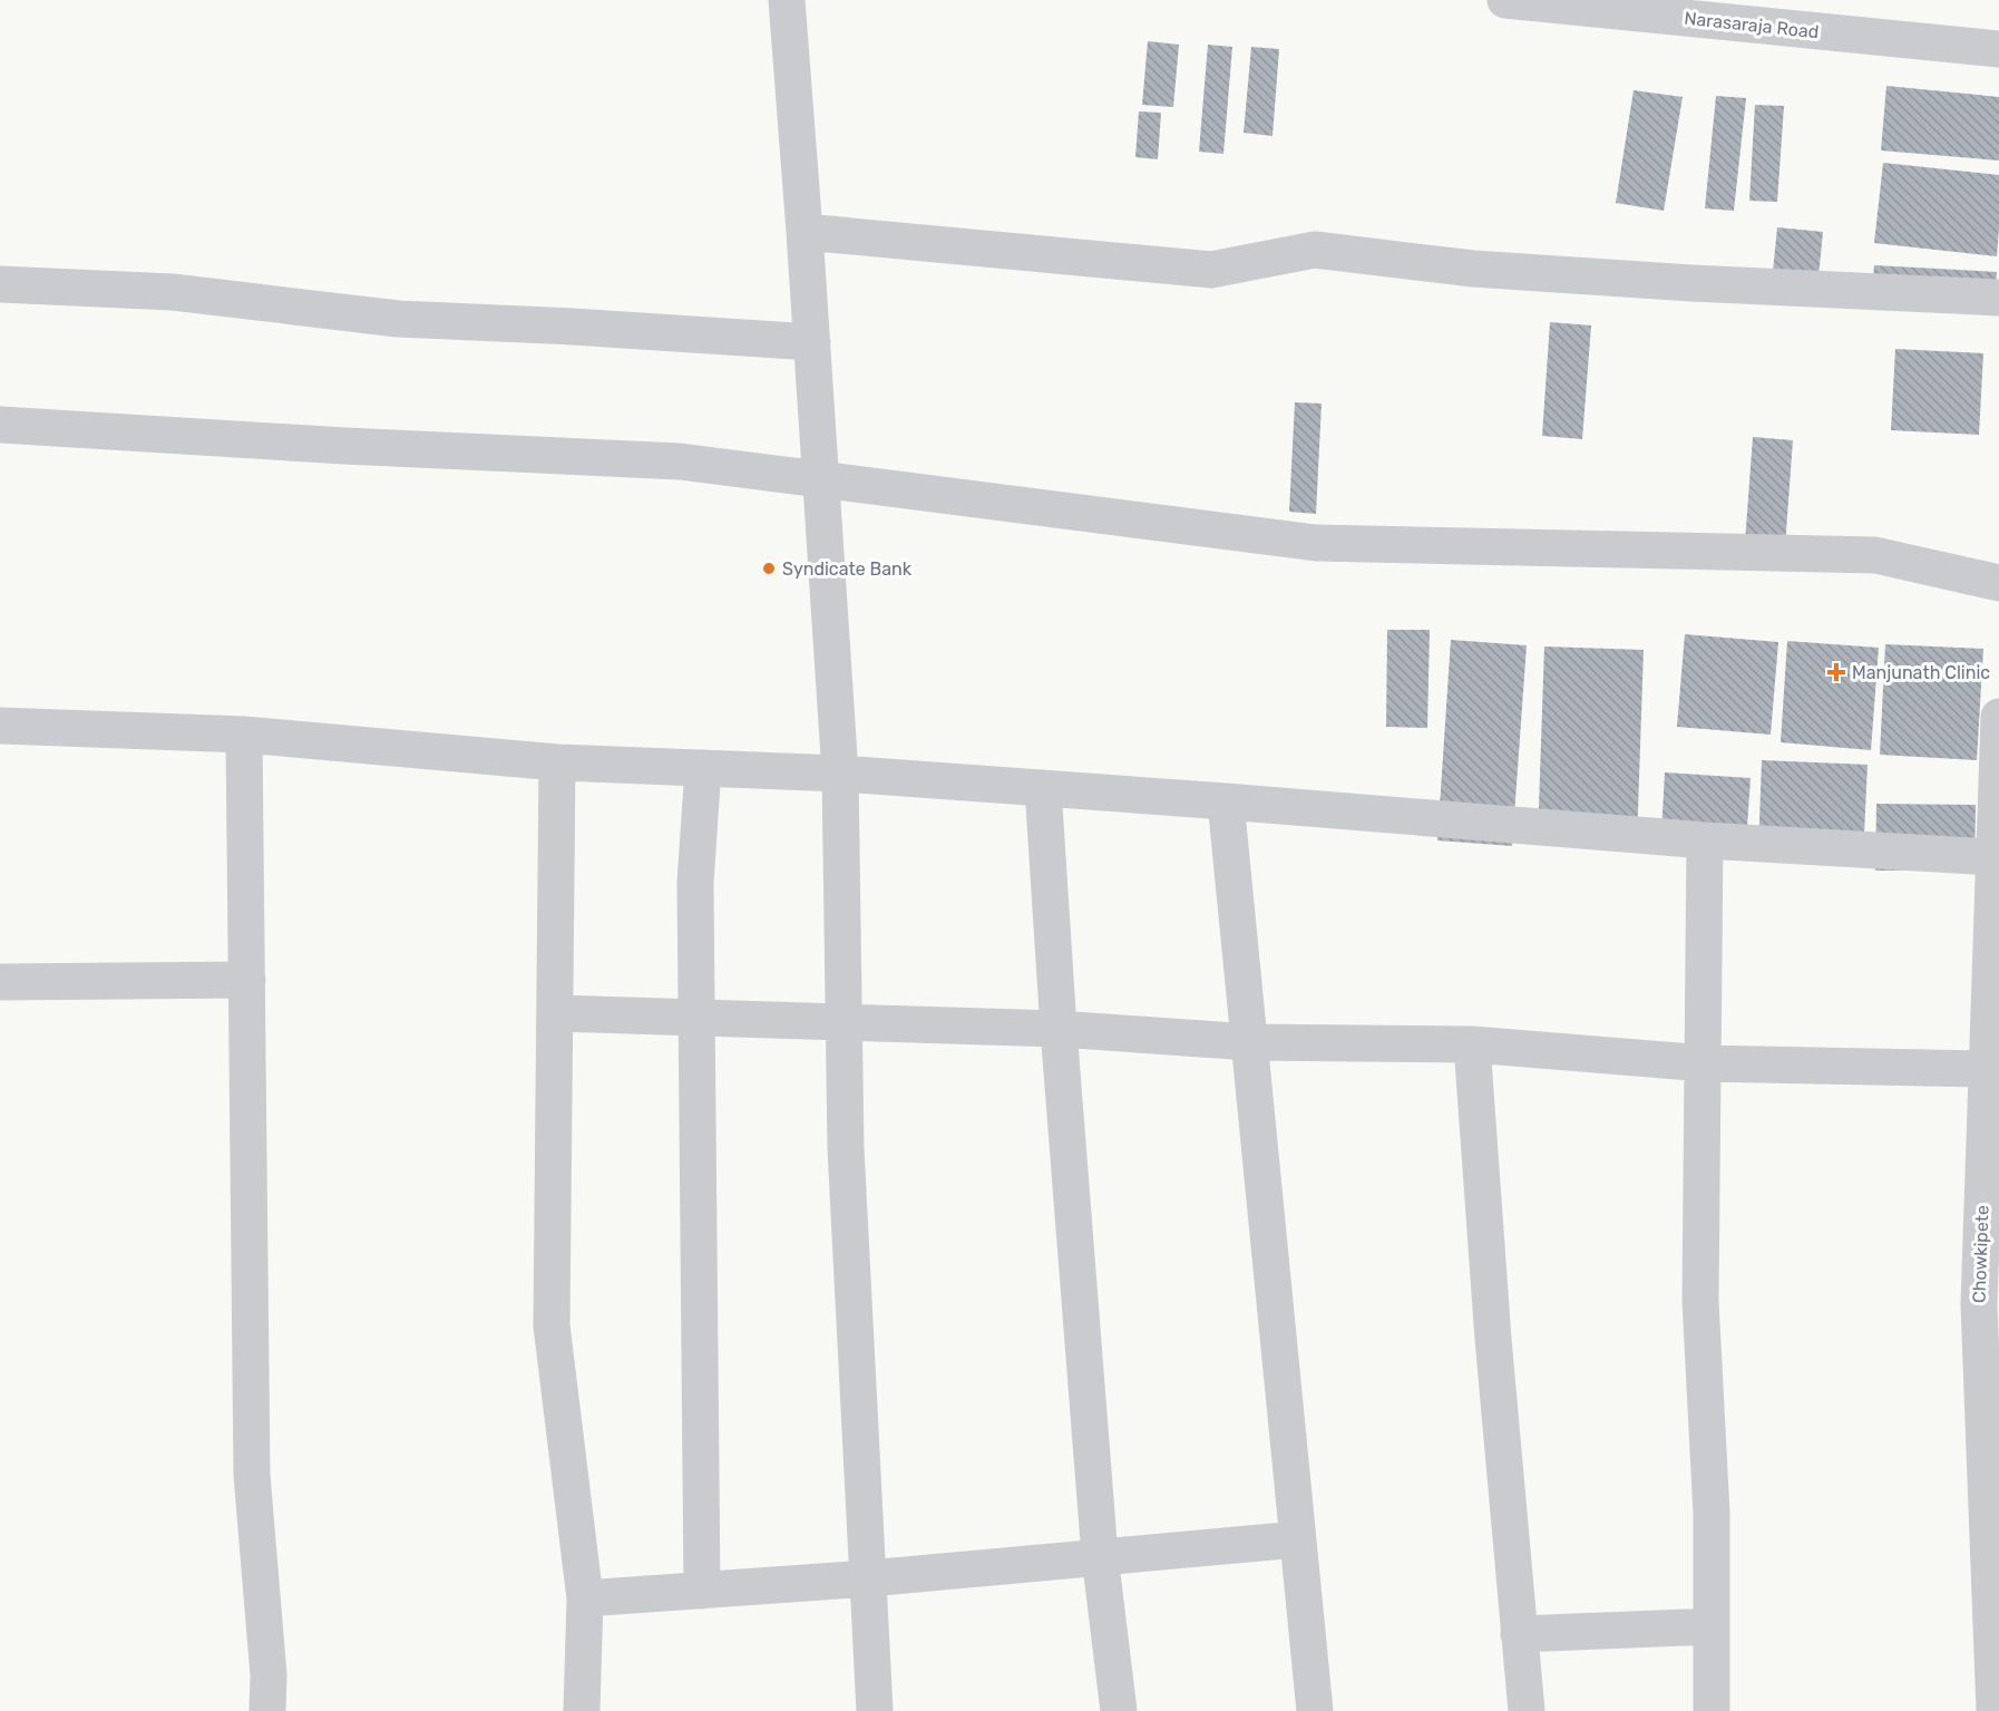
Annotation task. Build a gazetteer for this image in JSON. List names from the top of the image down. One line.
{"streets":{"street":["Narasaraja Road","Chowkipete"]},"places":{"other":["Syndicate Bank"],"health":["Manjunath Clinic"]}}
